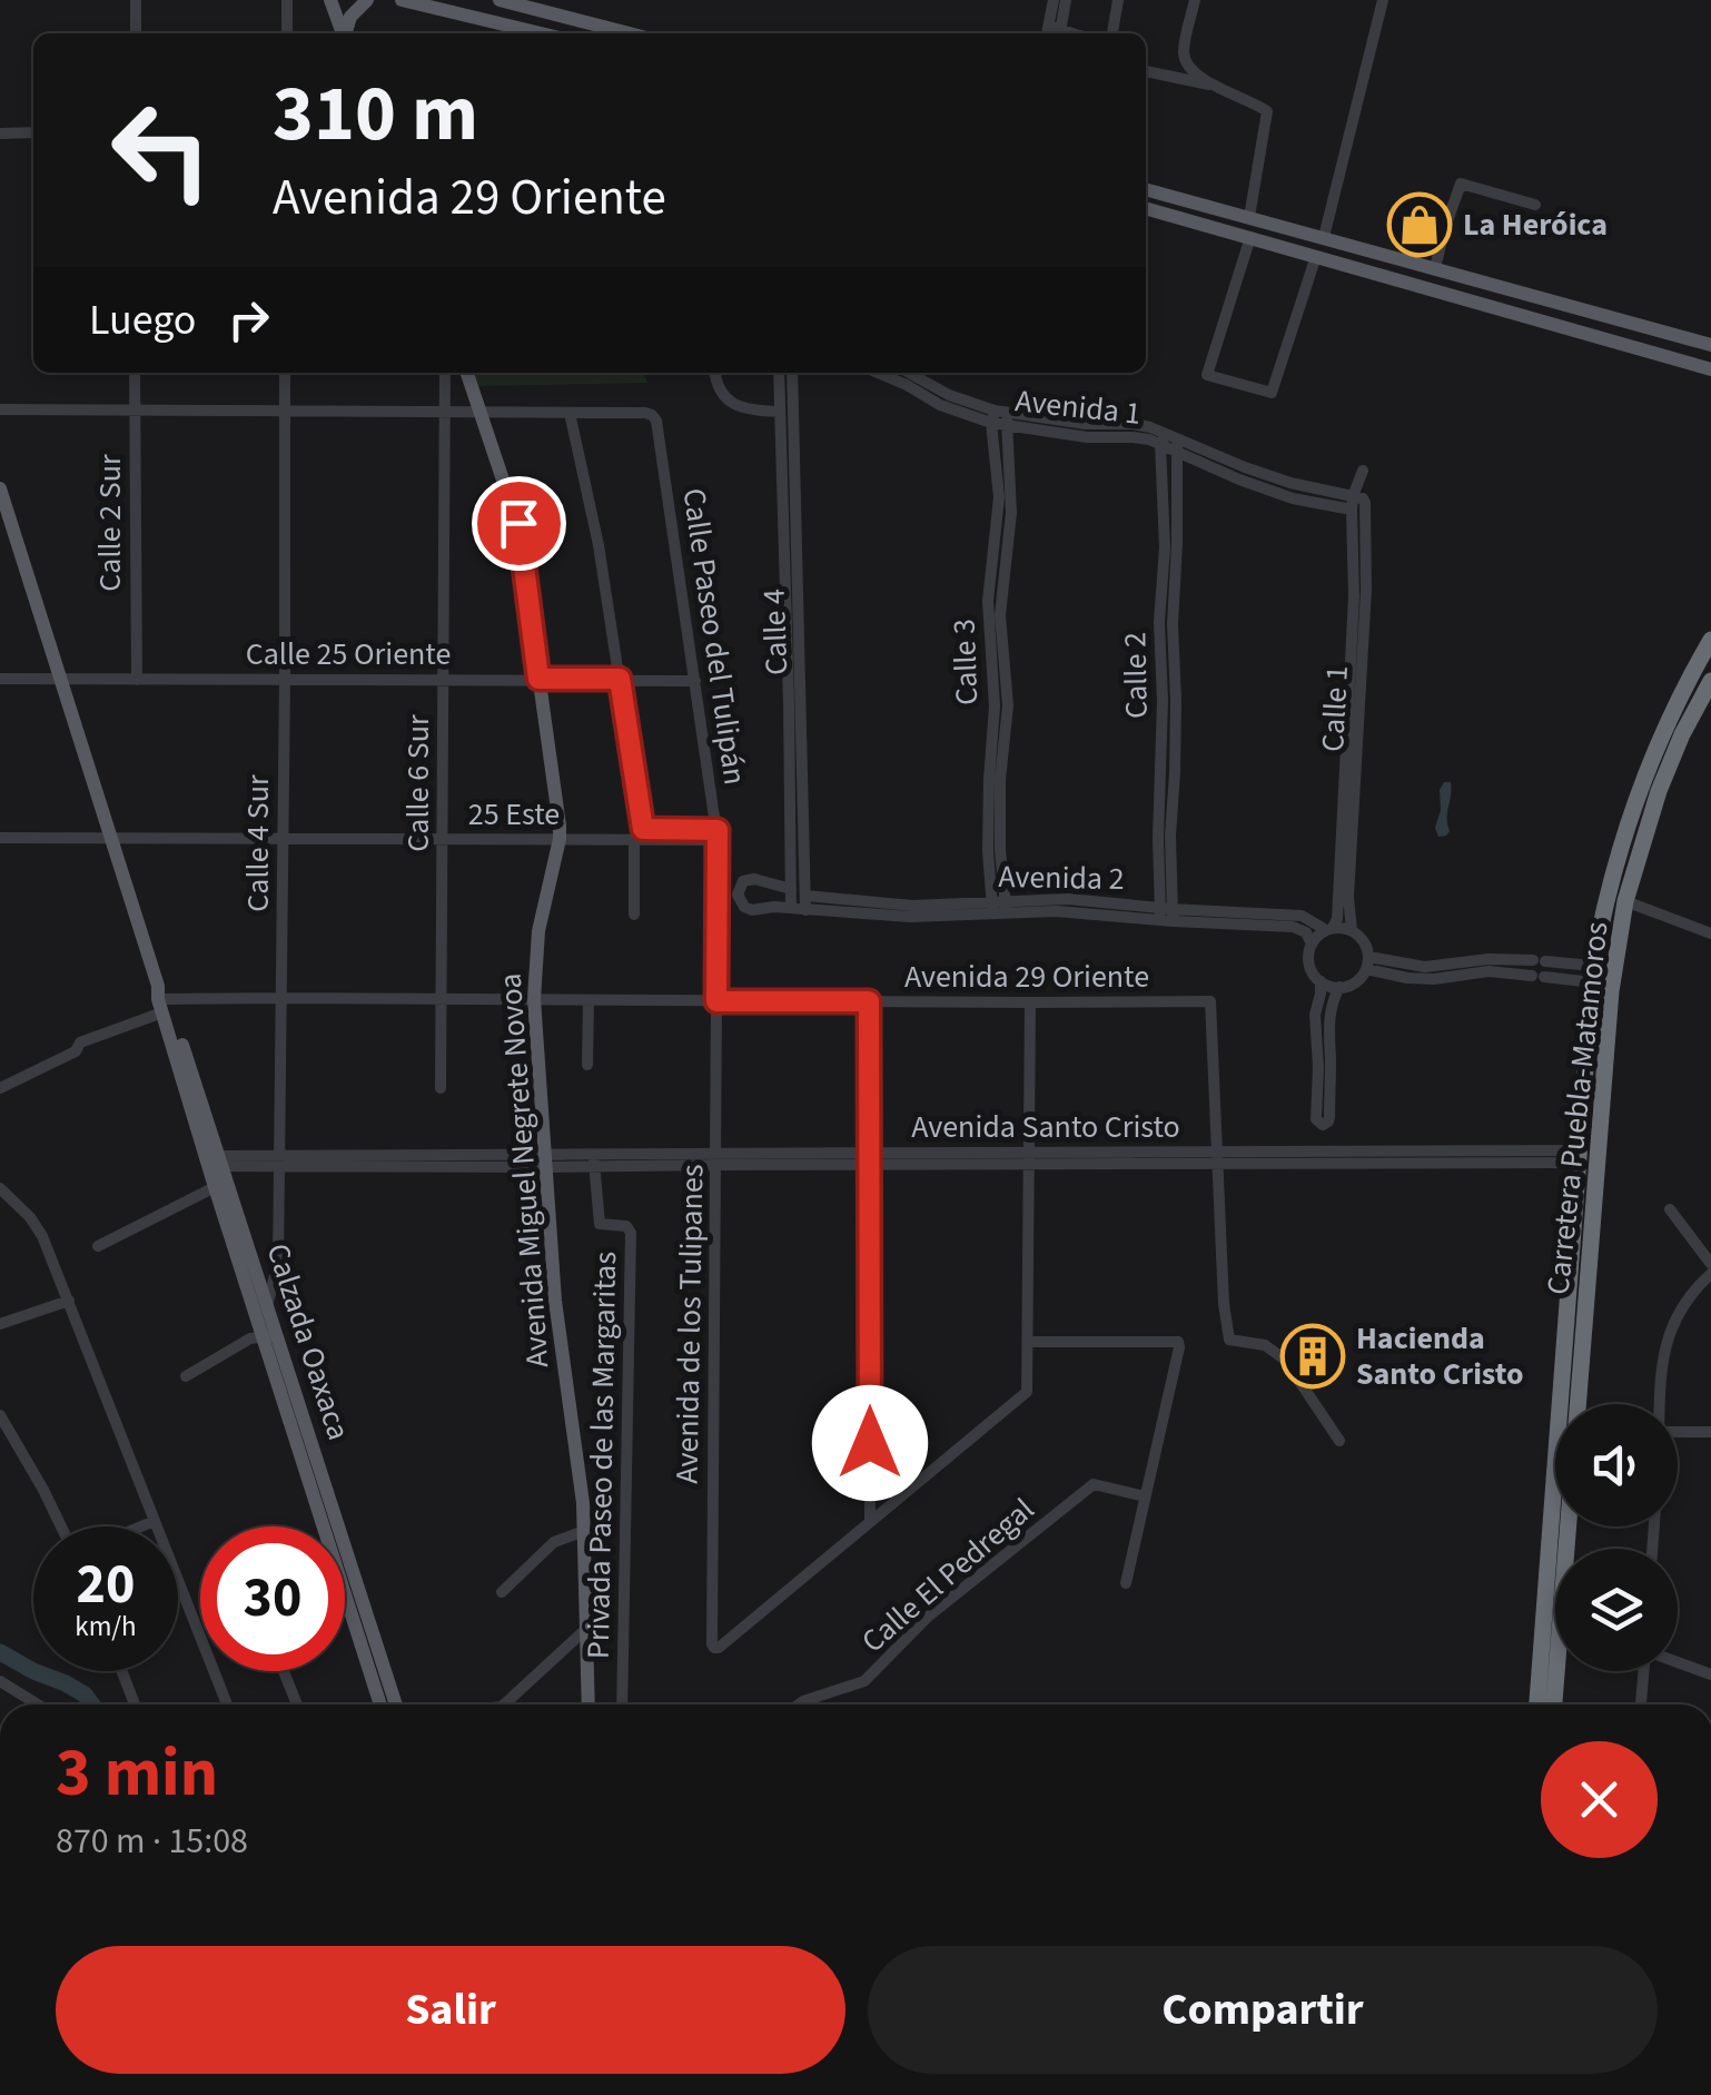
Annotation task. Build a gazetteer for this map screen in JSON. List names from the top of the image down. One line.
{"streets":{"highway":["Carretera Puebla-Matamoros"],"main road":["Avenida Miguel Negrete Novoa","Calzada Oaxaca"],"street":["Avenida 1","Calle 2 Sur","Calle 4","Calle Paseo del Tulipán","Calle 25 Oriente","Calle 3","Calle 2","Calle 1","Calle 6 Sur","25 Este","Calle 4 Sur","Avenida 2","Avenida 29 Oriente","Avenida Santo Cristo","Avenida de los Tulipanes","Privada Paseo de las Margaritas","Calle El Pedregal"]},"crossings":[["Avenida 1","Calle 3"],["Avenida 1","Calle 2"],["Avenida 1","Calle 1"],["Calle 2 Sur","Calle 25 Oriente"],["Calle 4","Avenida 2"],["Calle Paseo del Tulipán","Calle 25 Oriente"],["Calle Paseo del Tulipán","25 Este"],["Calle Paseo del Tulipán","Avenida 29 Oriente"],["Calle Paseo del Tulipán","Avenida de los Tulipanes"],["Calle 25 Oriente","Calle 6 Sur"],["Calle 25 Oriente","Calle 4 Sur"],["Calle 25 Oriente","Avenida Miguel Negrete Novoa"],["Calle 25 Oriente","Calzada Oaxaca"],["Calle 3","Avenida 2"],["Calle 2","Avenida 2"],["Calle 1","Avenida 2"],["Calle 6 Sur","25 Este"],["Calle 6 Sur","Avenida 29 Oriente"],["25 Este","Calle 4 Sur"],["25 Este","Avenida Miguel Negrete Novoa"],["25 Este","Calzada Oaxaca"],["Calle 4 Sur","Avenida 29 Oriente"],["Calle 4 Sur","Avenida Santo Cristo"],["Calle 4 Sur","Calzada Oaxaca"],["Avenida 29 Oriente","Avenida Santo Cristo"],["Avenida 29 Oriente","Avenida Miguel Negrete Novoa"],["Avenida 29 Oriente","Avenida de los Tulipanes"],["Avenida 29 Oriente","Calzada Oaxaca"],["Carretera Puebla-Matamoros","Avenida Santo Cristo"],["Avenida Santo Cristo","Avenida Miguel Negrete Novoa"],["Avenida Santo Cristo","Avenida de los Tulipanes"],["Avenida Santo Cristo","Calzada Oaxaca"],["Avenida Santo Cristo","Privada Paseo de las Margaritas"]],"places":{"shop":["La Heróica"],"building":["Hacienda Santo Cristo"]},"page":{"turn":["310 m","Avenida 29 Oriente"],"then":"Luego","speed":"20 km/h","limit":"30","heading":["3 min","870 m · 15:08"],"buttons":["Salir","Compartir"]}}
